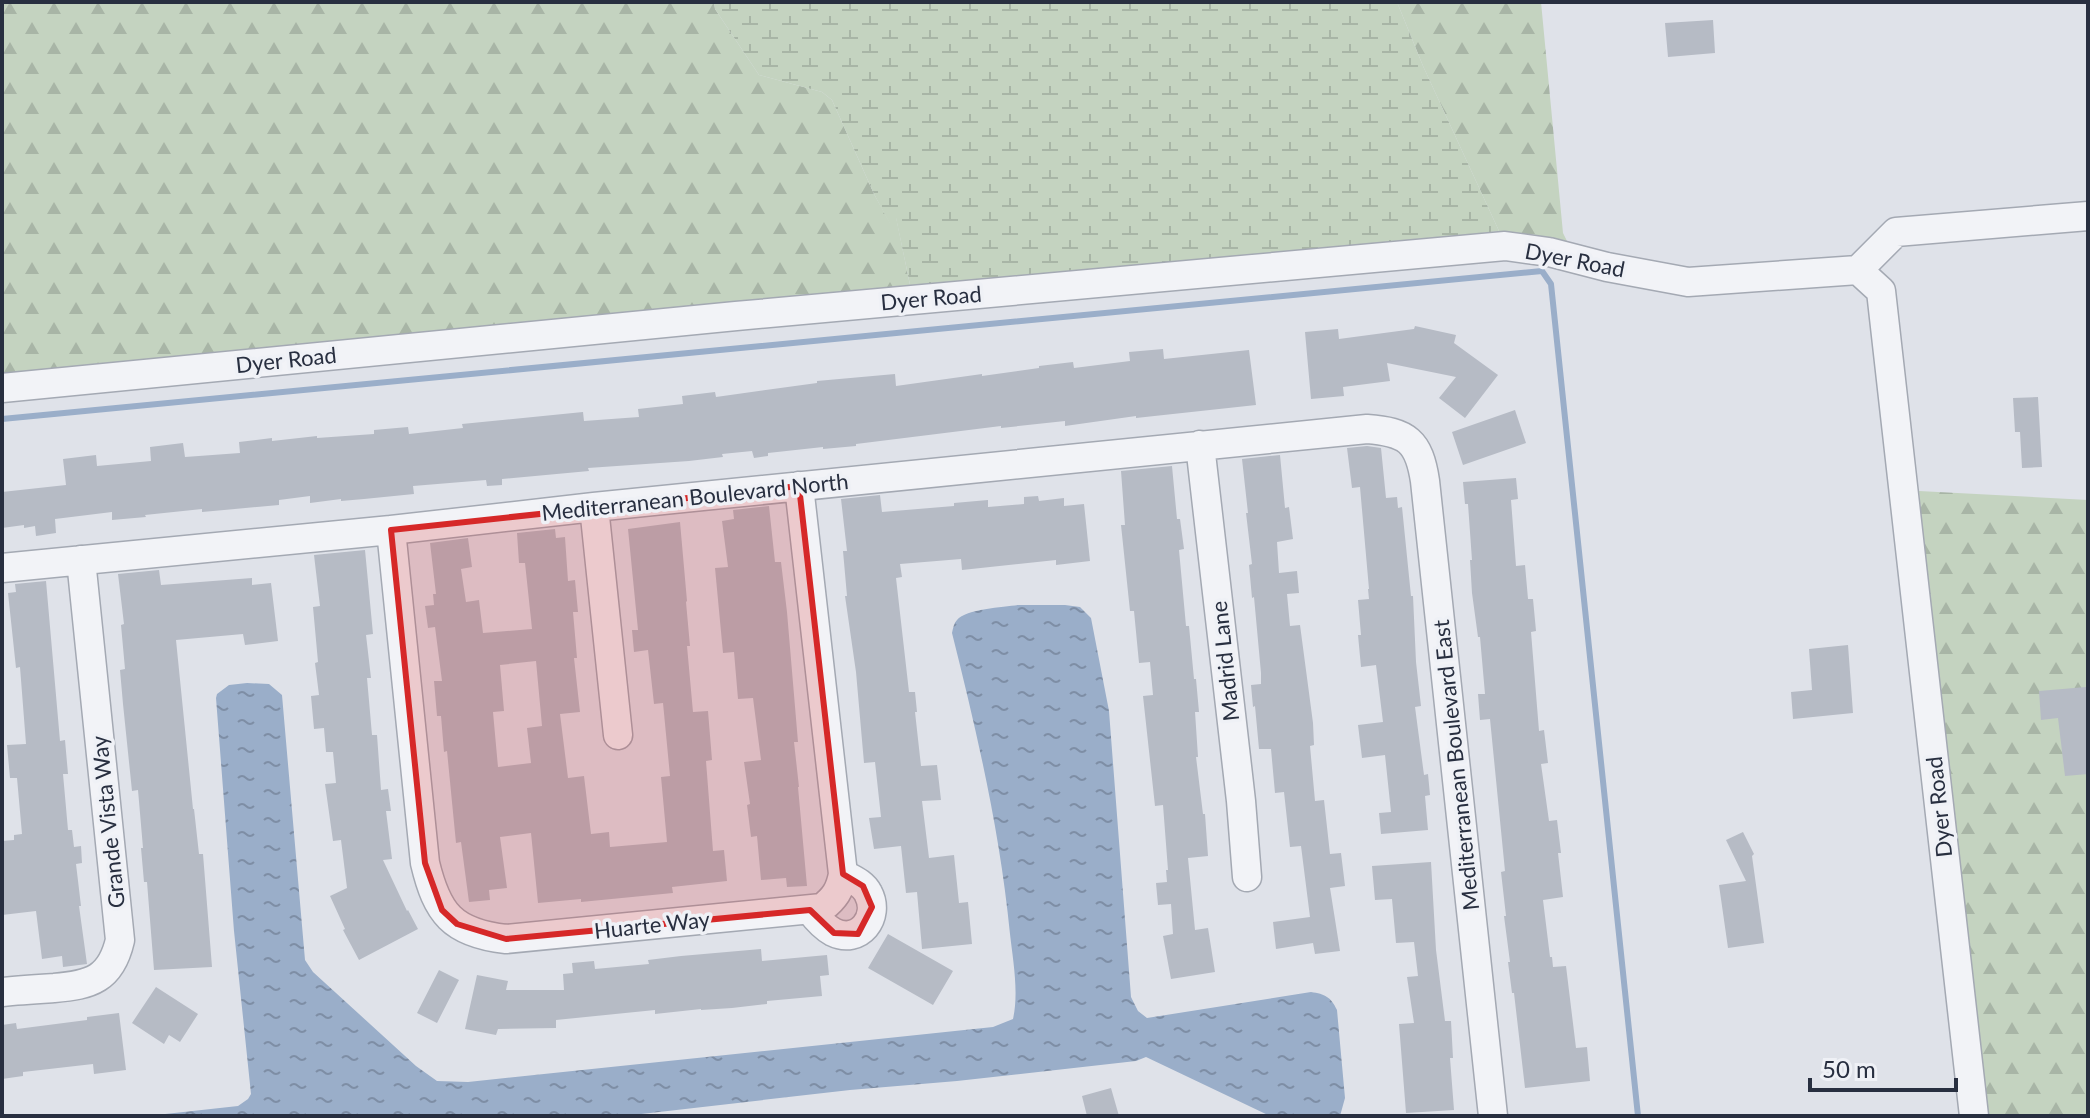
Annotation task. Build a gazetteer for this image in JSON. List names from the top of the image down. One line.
{"streets":{"street":["Dyer Road","Mediterranean Boulevard North","Madrid Lane","Mediterranean Boulevard East","Grande Vista Way","Huarte Way"]},"crossings":[["Mediterranean Boulevard North","Madrid Lane"],["Mediterranean Boulevard North","Mediterranean Boulevard East"],["Mediterranean Boulevard North","Grande Vista Way"],["Mediterranean Boulevard North","Huarte Way"]],"scale_bar":"50 m"}
